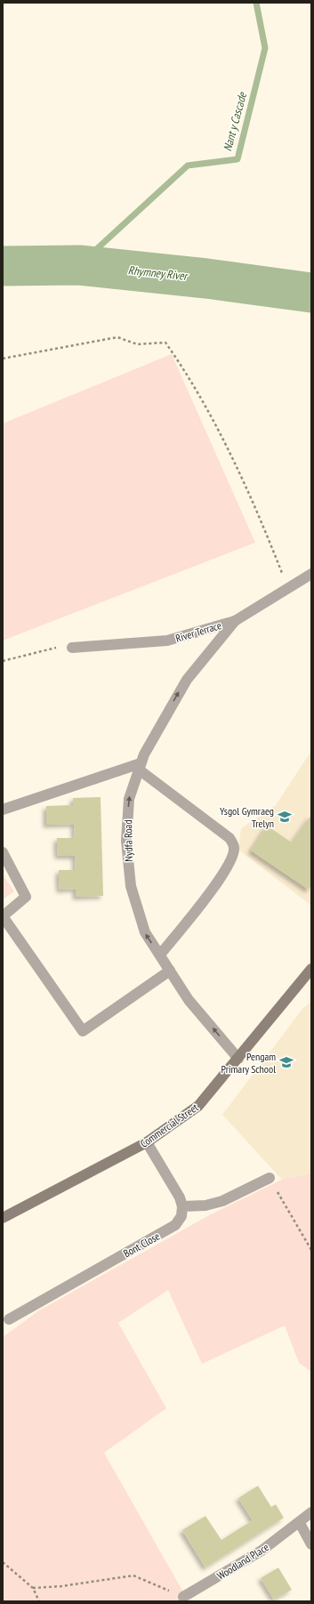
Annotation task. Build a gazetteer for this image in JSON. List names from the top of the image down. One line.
{"streets":{"main road":["Commercial Street"],"street":["River Terrace","Nydfa Road","Bont Close","Woodland Place"]},"crossings":[["River Terrace","Nydfa Road"],["Nydfa Road","Commercial Street"]],"one_way":["Nydfa Road"],"water":["Nant y Cascade","Rhymney River"],"places":{"school or university":["Ysgol Gymraeg Trelyn","Pengam Primary School"]}}
